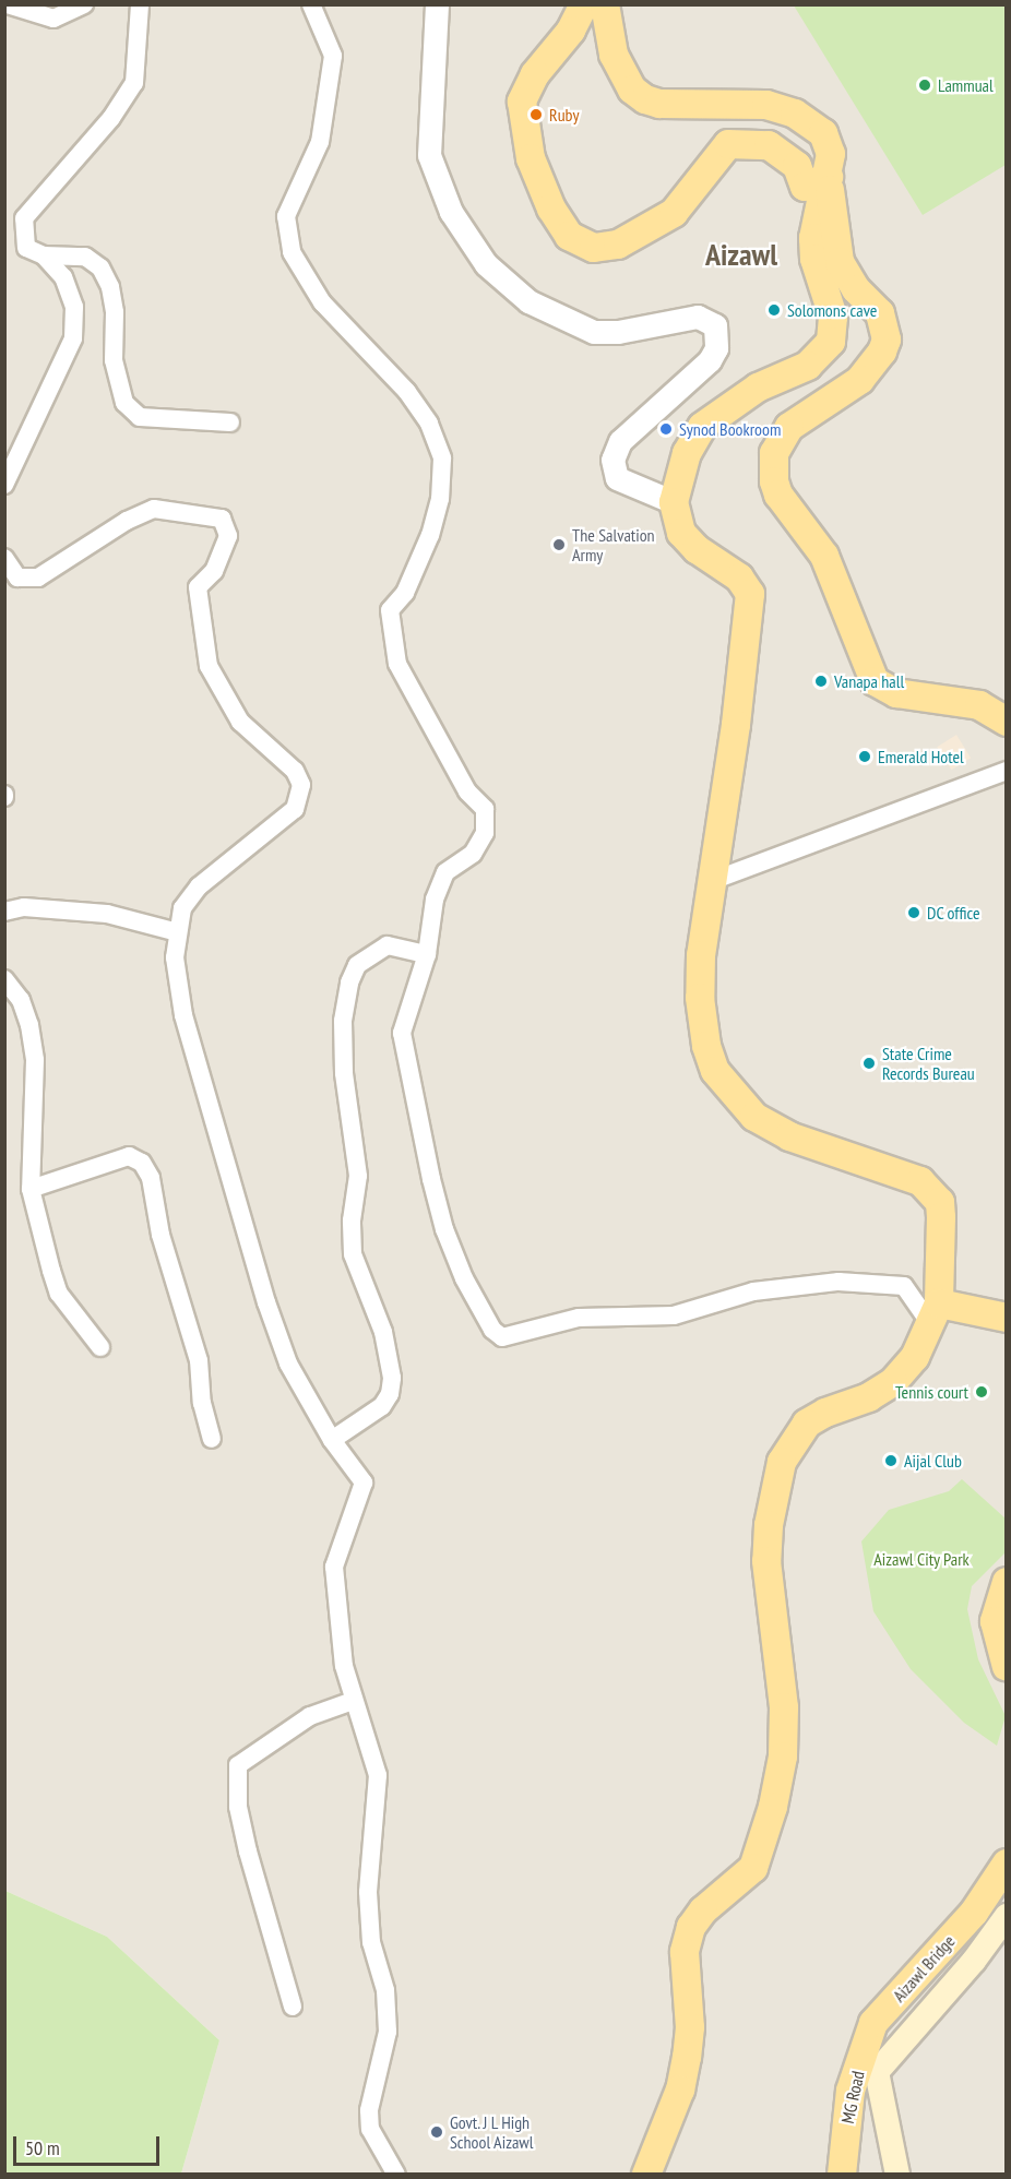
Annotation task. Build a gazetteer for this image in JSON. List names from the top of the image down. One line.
{"streets":{"main road":["Aizawl Bridge","MG Road"]},"crossings":[["Aizawl Bridge","MG Road"]],"districts":["Aizawl"],"parks":["Aizawl City Park"],"places":["Lammual","Ruby","Solomons cave","Synod Bookroom","The Salvation Army","Vanapa hall","Emerald Hotel","DC office","State Crime Records Bureau","Tennis court","Aijal Club","Govt. J L High School Aizawl"],"scale_bar":"50 m"}
